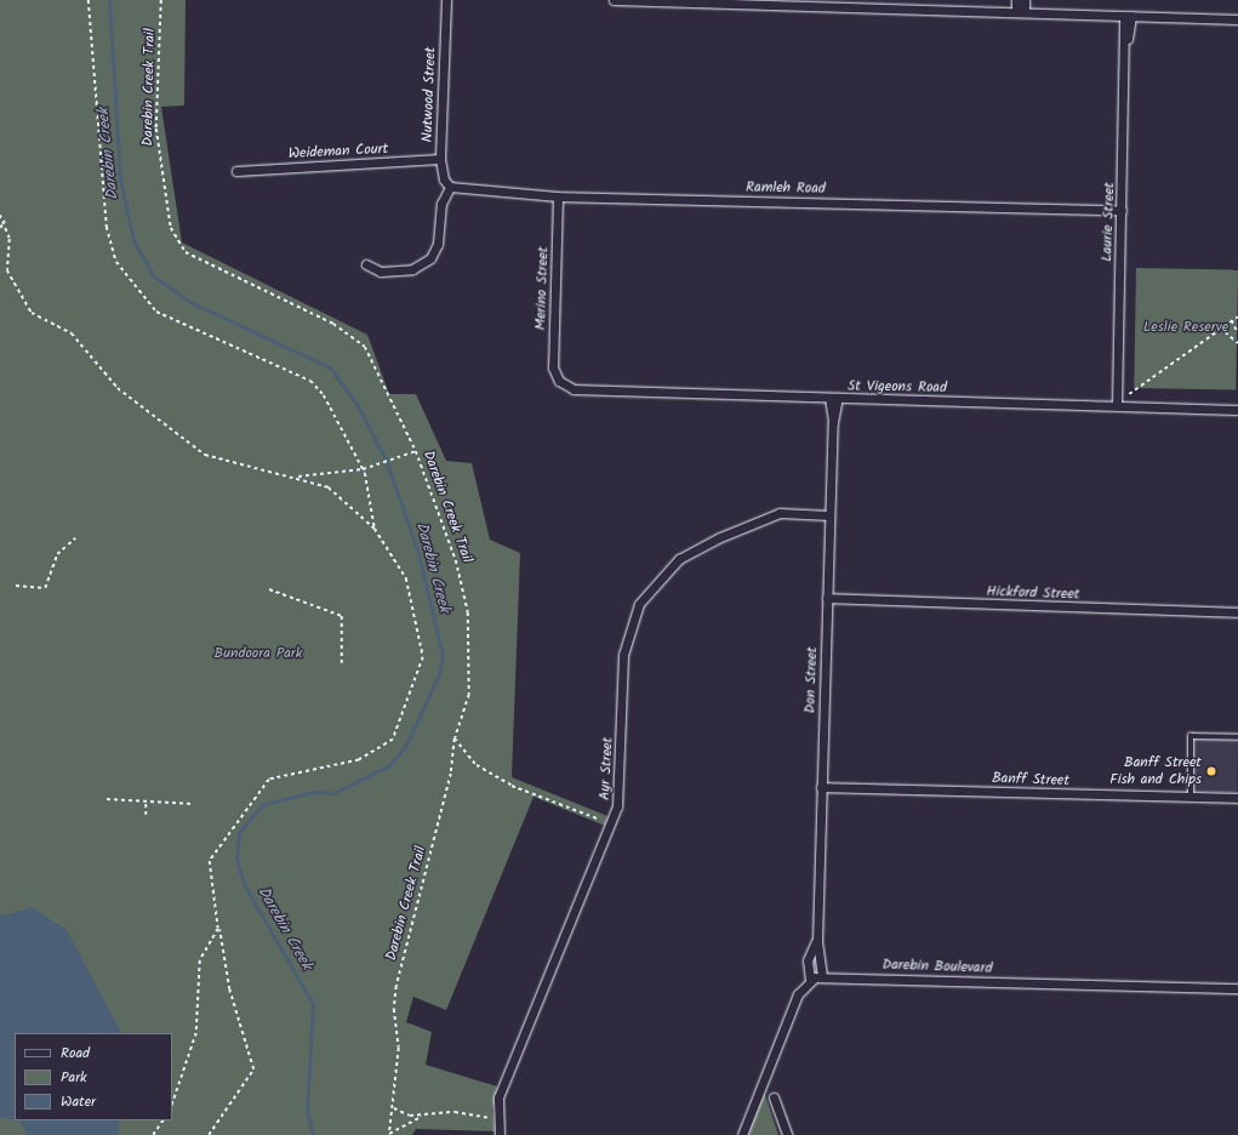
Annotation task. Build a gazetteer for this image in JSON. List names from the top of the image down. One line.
{"streets":{"street":["Nutwood Street","Weideman Court","Ramleh Road","Laurie Street","Merino Street","St Vigeons Road","Hickford Street","Don Street","Ayr Street","Banff Street","Darebin Boulevard"],"path":["Darebin Creek Trail"]},"crossings":[["Nutwood Street","Weideman Court"],["Nutwood Street","Ramleh Road"],["Ramleh Road","Laurie Street"],["Ramleh Road","Merino Street"],["Laurie Street","St Vigeons Road"],["Merino Street","St Vigeons Road"],["St Vigeons Road","Don Street"],["Hickford Street","Don Street"],["Don Street","Ayr Street"],["Don Street","Banff Street"],["Don Street","Darebin Boulevard"]],"water":["Darebin Creek"],"parks":["Leslie Reserve","Bundoora Park"],"places":["Banff Street Fish and Chips"],"legend":["Road","Park","Water"]}
